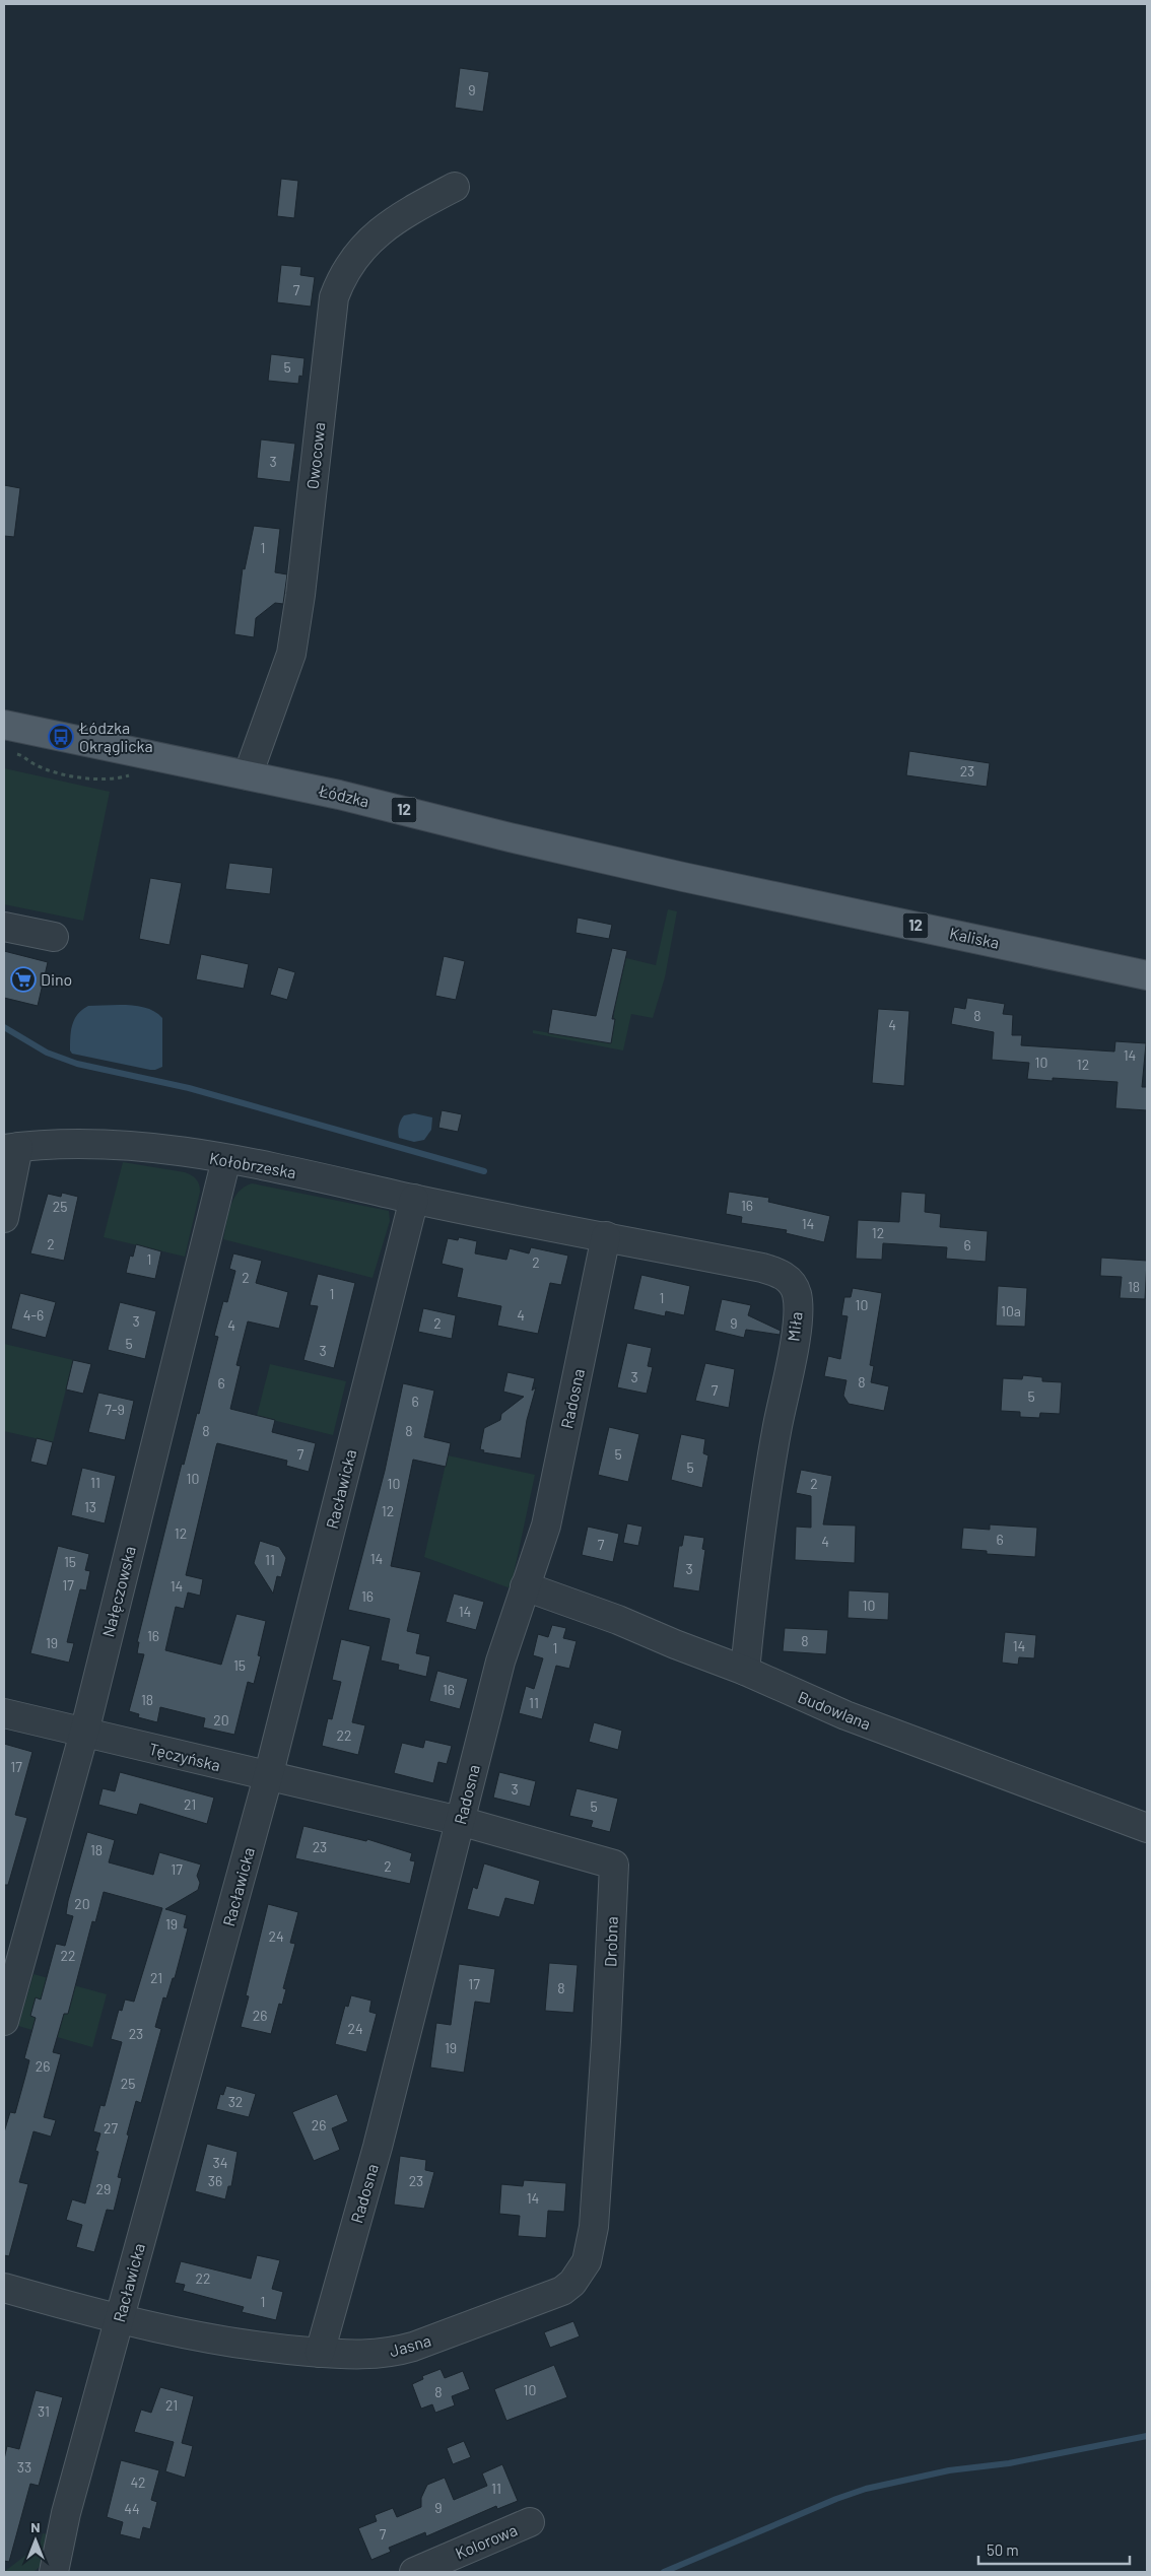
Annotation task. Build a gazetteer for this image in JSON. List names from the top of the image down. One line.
{"streets":{"main road":["Łódzka","12","Kaliska"],"street":["Owocowa","Kołobrzeska","Miła","Radosna","Racławicka","Nałęczowska","Budowlana","Tęczyńska","Drobna","Jasna","Kolorowa"]},"crossings":[["Owocowa","Łódzka"],["Łódzka","Kaliska"],["Kołobrzeska","Miła"],["Kołobrzeska","Racławicka"],["Kołobrzeska","Nałęczowska"],["Miła","Radosna"],["Miła","Budowlana"],["Radosna","Budowlana"],["Radosna","Drobna"],["Radosna","Jasna"],["Racławicka","Tęczyńska"],["Racławicka","Jasna"],["Nałęczowska","Tęczyńska"],["Tęczyńska","Drobna"],["Drobna","Jasna"]],"places":{"bus stop":["Łódzka Okrąglicka"],"supermarket":["Dino"]},"house_numbers":["9","7","5","3","1","23","8","4","14","10","12","16","25","14","12","2","6","1","2","2","18","1","1","10","10a","4-6","4","3","2","9","4","5","3","3","8","6","7","5","6","7-9","8","8","7","5","5","10","11","10","2","13","12","12","6","4","7","14","11","15","3","17","14","16","10","14","16","8","19","14","1","15","16","18","11","20","22","17","3","21","5","23","18","2","17","20","19","24","22","21","17","8","26","24","23","19","26","25","32","26","27","34","36","23","29","14","22","1","10","8","21","31","33","42","11","9","44","7"],"scale_bar":"50 m","north":"top"}
